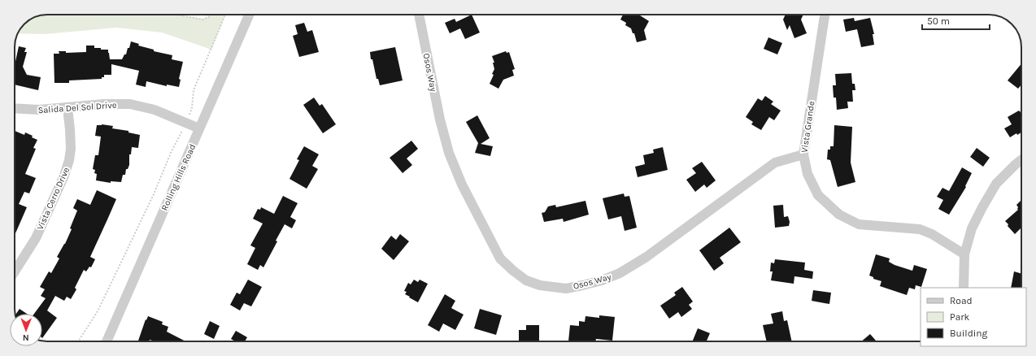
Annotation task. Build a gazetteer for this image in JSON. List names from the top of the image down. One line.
{"streets":{"street":["Osos Way","Salida Del Sol Drive","Vista Grande","Rolling Hills Road","Vista Cerro Drive"]},"crossings":[["Osos Way","Vista Grande"],["Salida Del Sol Drive","Rolling Hills Road"],["Salida Del Sol Drive","Vista Cerro Drive"]],"legend":["Road","Park","Building"],"scale_bar":"50 m","north":"bottom"}
